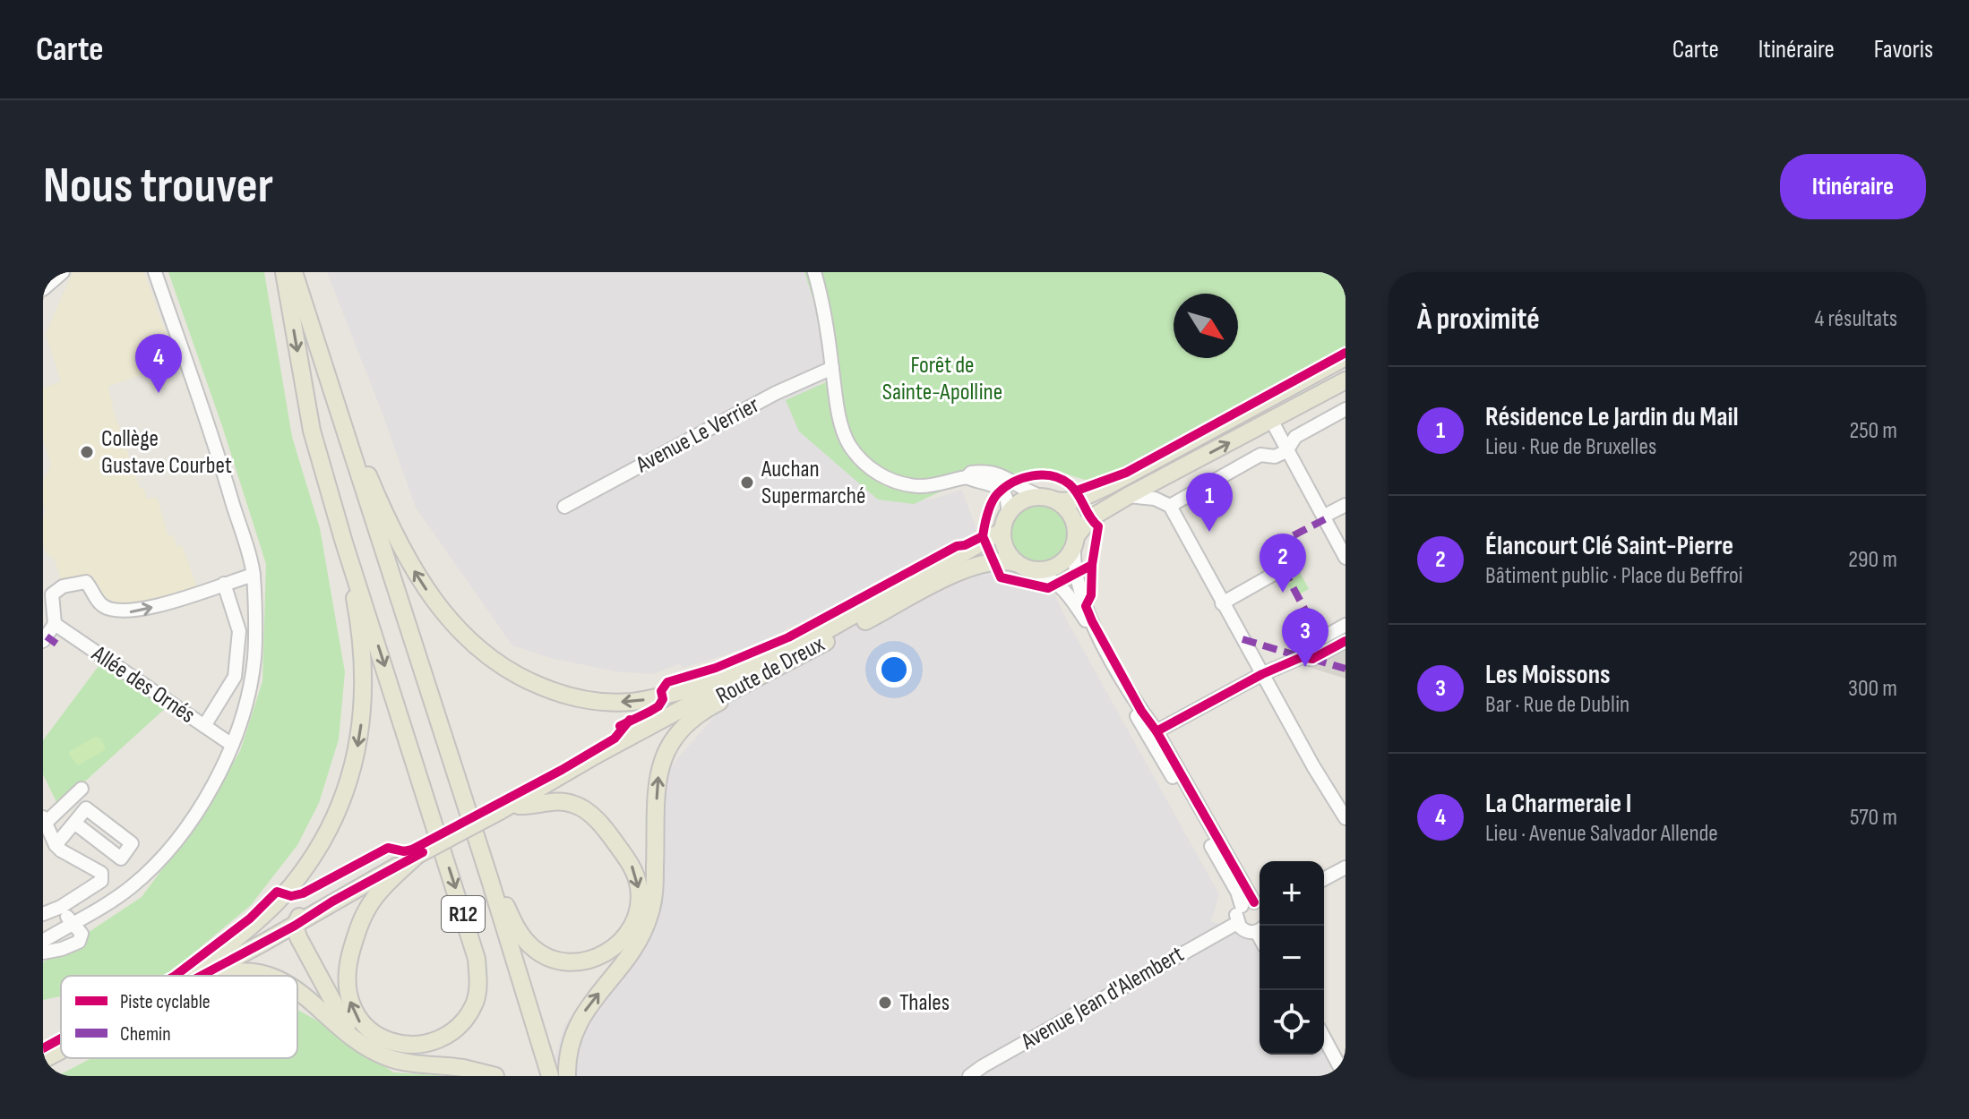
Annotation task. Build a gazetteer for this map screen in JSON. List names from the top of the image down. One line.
{"streets":{"main road":["Route de Dreux","R12"],"street":["Avenue Le Verrier","Allée des Ornés","Avenue Jean d'Alembert"]},"crossings":[["Route de Dreux","R12"]],"parks":["Forêt de Sainte-Apolline"],"places":["Collège Gustave Courbet","Auchan Supermarché","Thales"],"legend":["Piste cyclable","Chemin"],"north":"bottom right","page":{"header":"Carte","nav":["Carte","Itinéraire","Favoris"],"buttons":"Itinéraire","title":"Nous trouver","heading":["À proximité","4 résultats"],"pins":["4","1","2","3"],"list":[{"mark":"1","name":"Résidence Le Jardin du Mail","note":"Lieu · Rue de Bruxelles","value":"250 m"},{"mark":"2","name":"Élancourt Clé Saint-Pierre","note":"Bâtiment public · Place du Beffroi","value":"290 m"},{"mark":"3","name":"Les Moissons","note":"Bar · Rue de Dublin","value":"300 m"},{"mark":"4","name":"La Charmeraie I","note":"Lieu · Avenue Salvador Allende","value":"570 m"}],"map_buttons":["+","−"]}}
